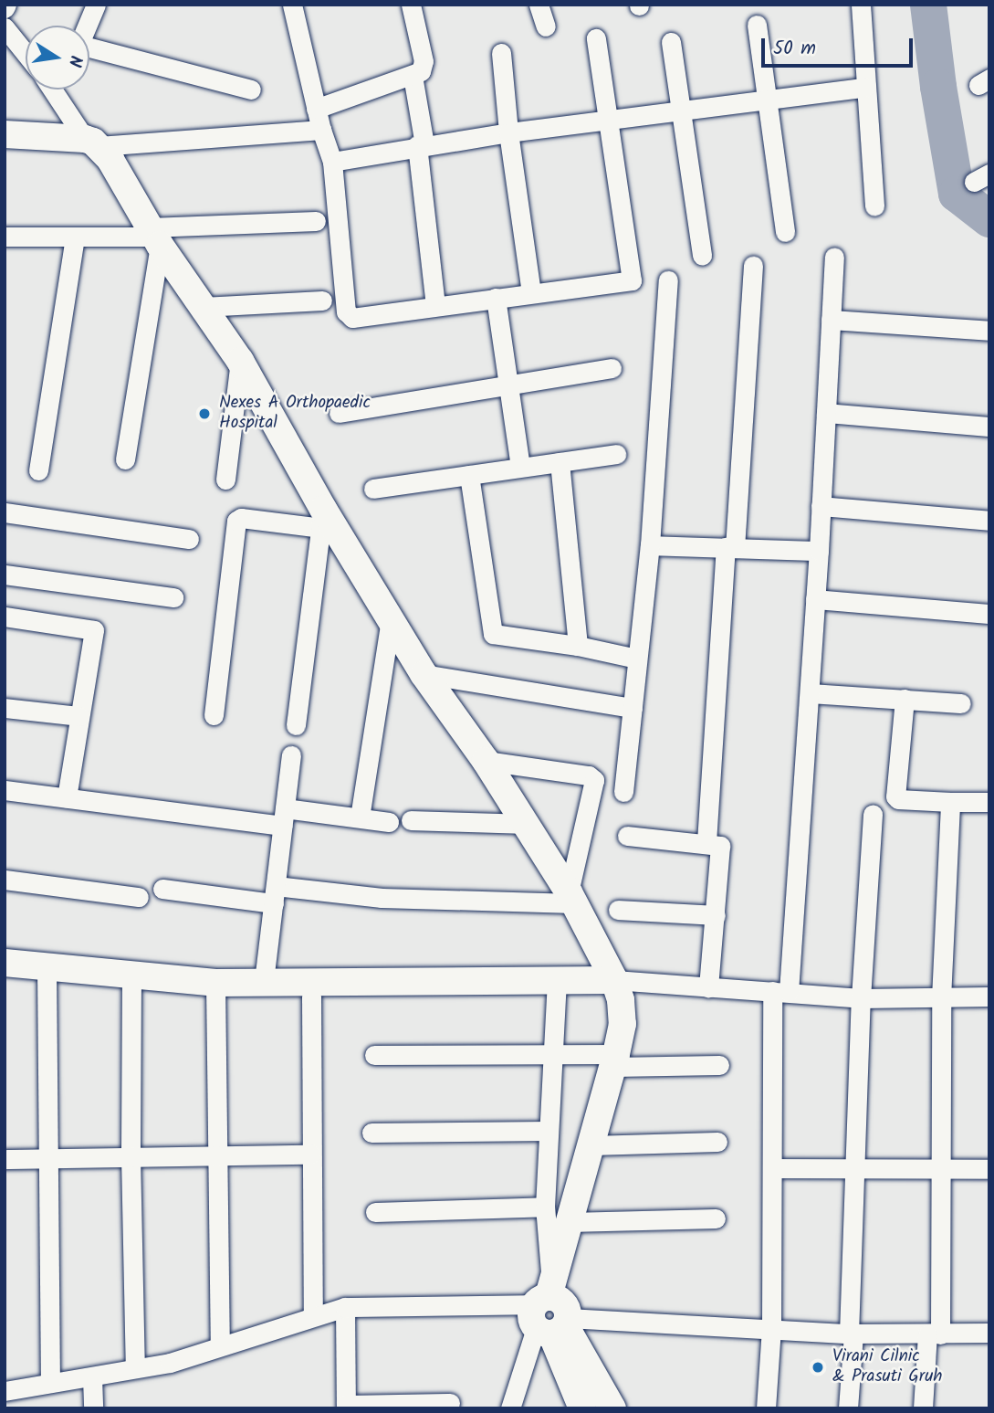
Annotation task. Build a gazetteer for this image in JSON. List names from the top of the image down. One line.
{"places":["Nexes A Orthopaedic Hospital","Virani Cilnic & Prasuti Gruh"],"scale_bar":"50 m","north":"right"}
